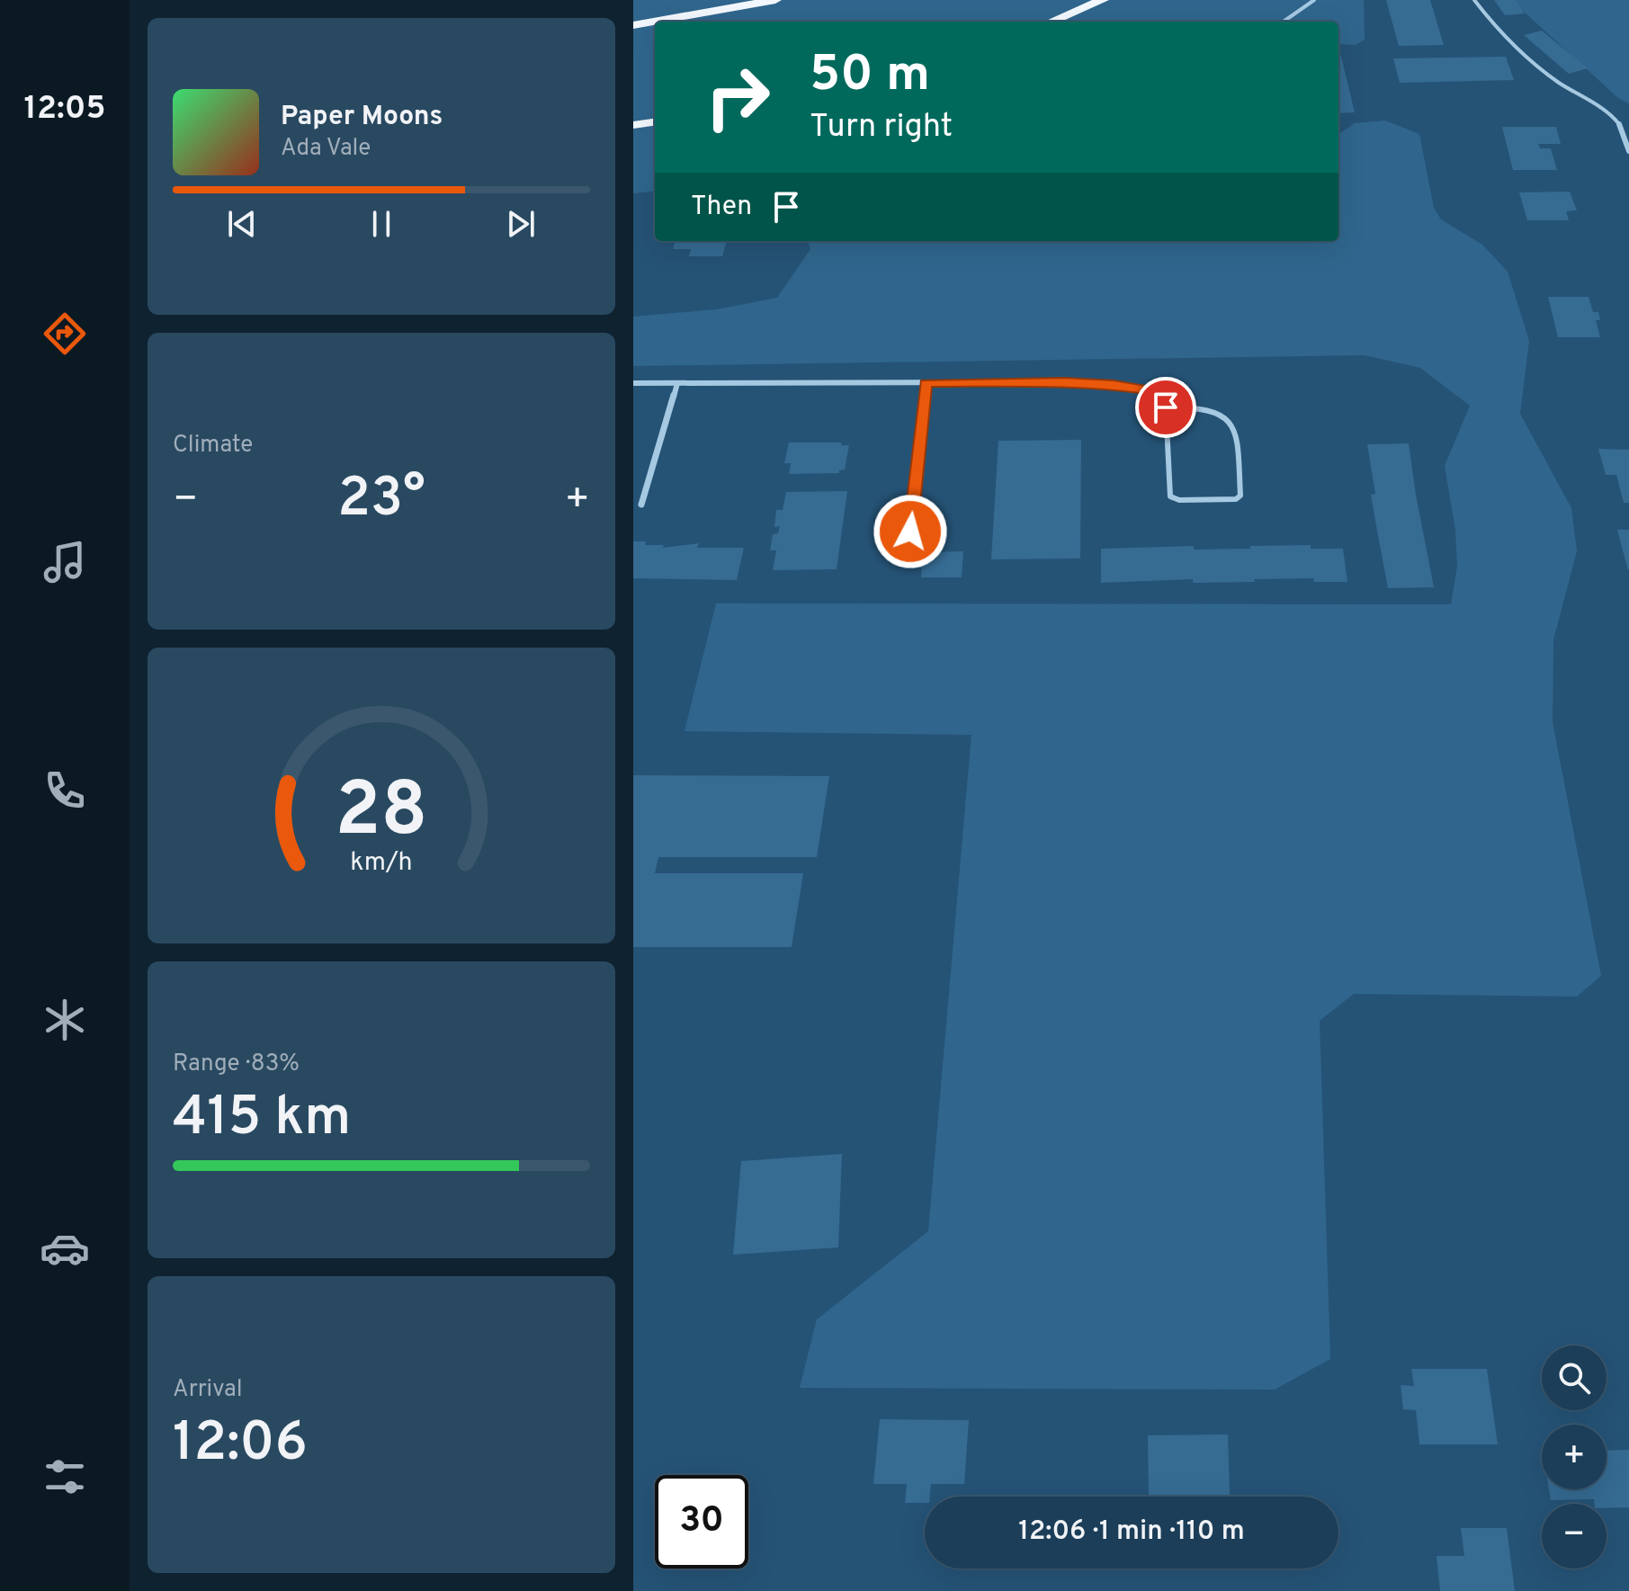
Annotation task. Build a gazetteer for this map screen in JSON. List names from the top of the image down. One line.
{"page":{"tabs":"12:05","turn":["50 m","Turn right"],"song":["Paper Moons","Ada Vale"],"then":"Then","tile":["Climate",["Range · 83%","415 km"],["Arrival","12:06"]],"heat":["−","23°","+"],"map_buttons":["+","−"],"limit":"30","trip":"12:06 · 1 min · 110 m","gauge":["28","km/h"]}}
